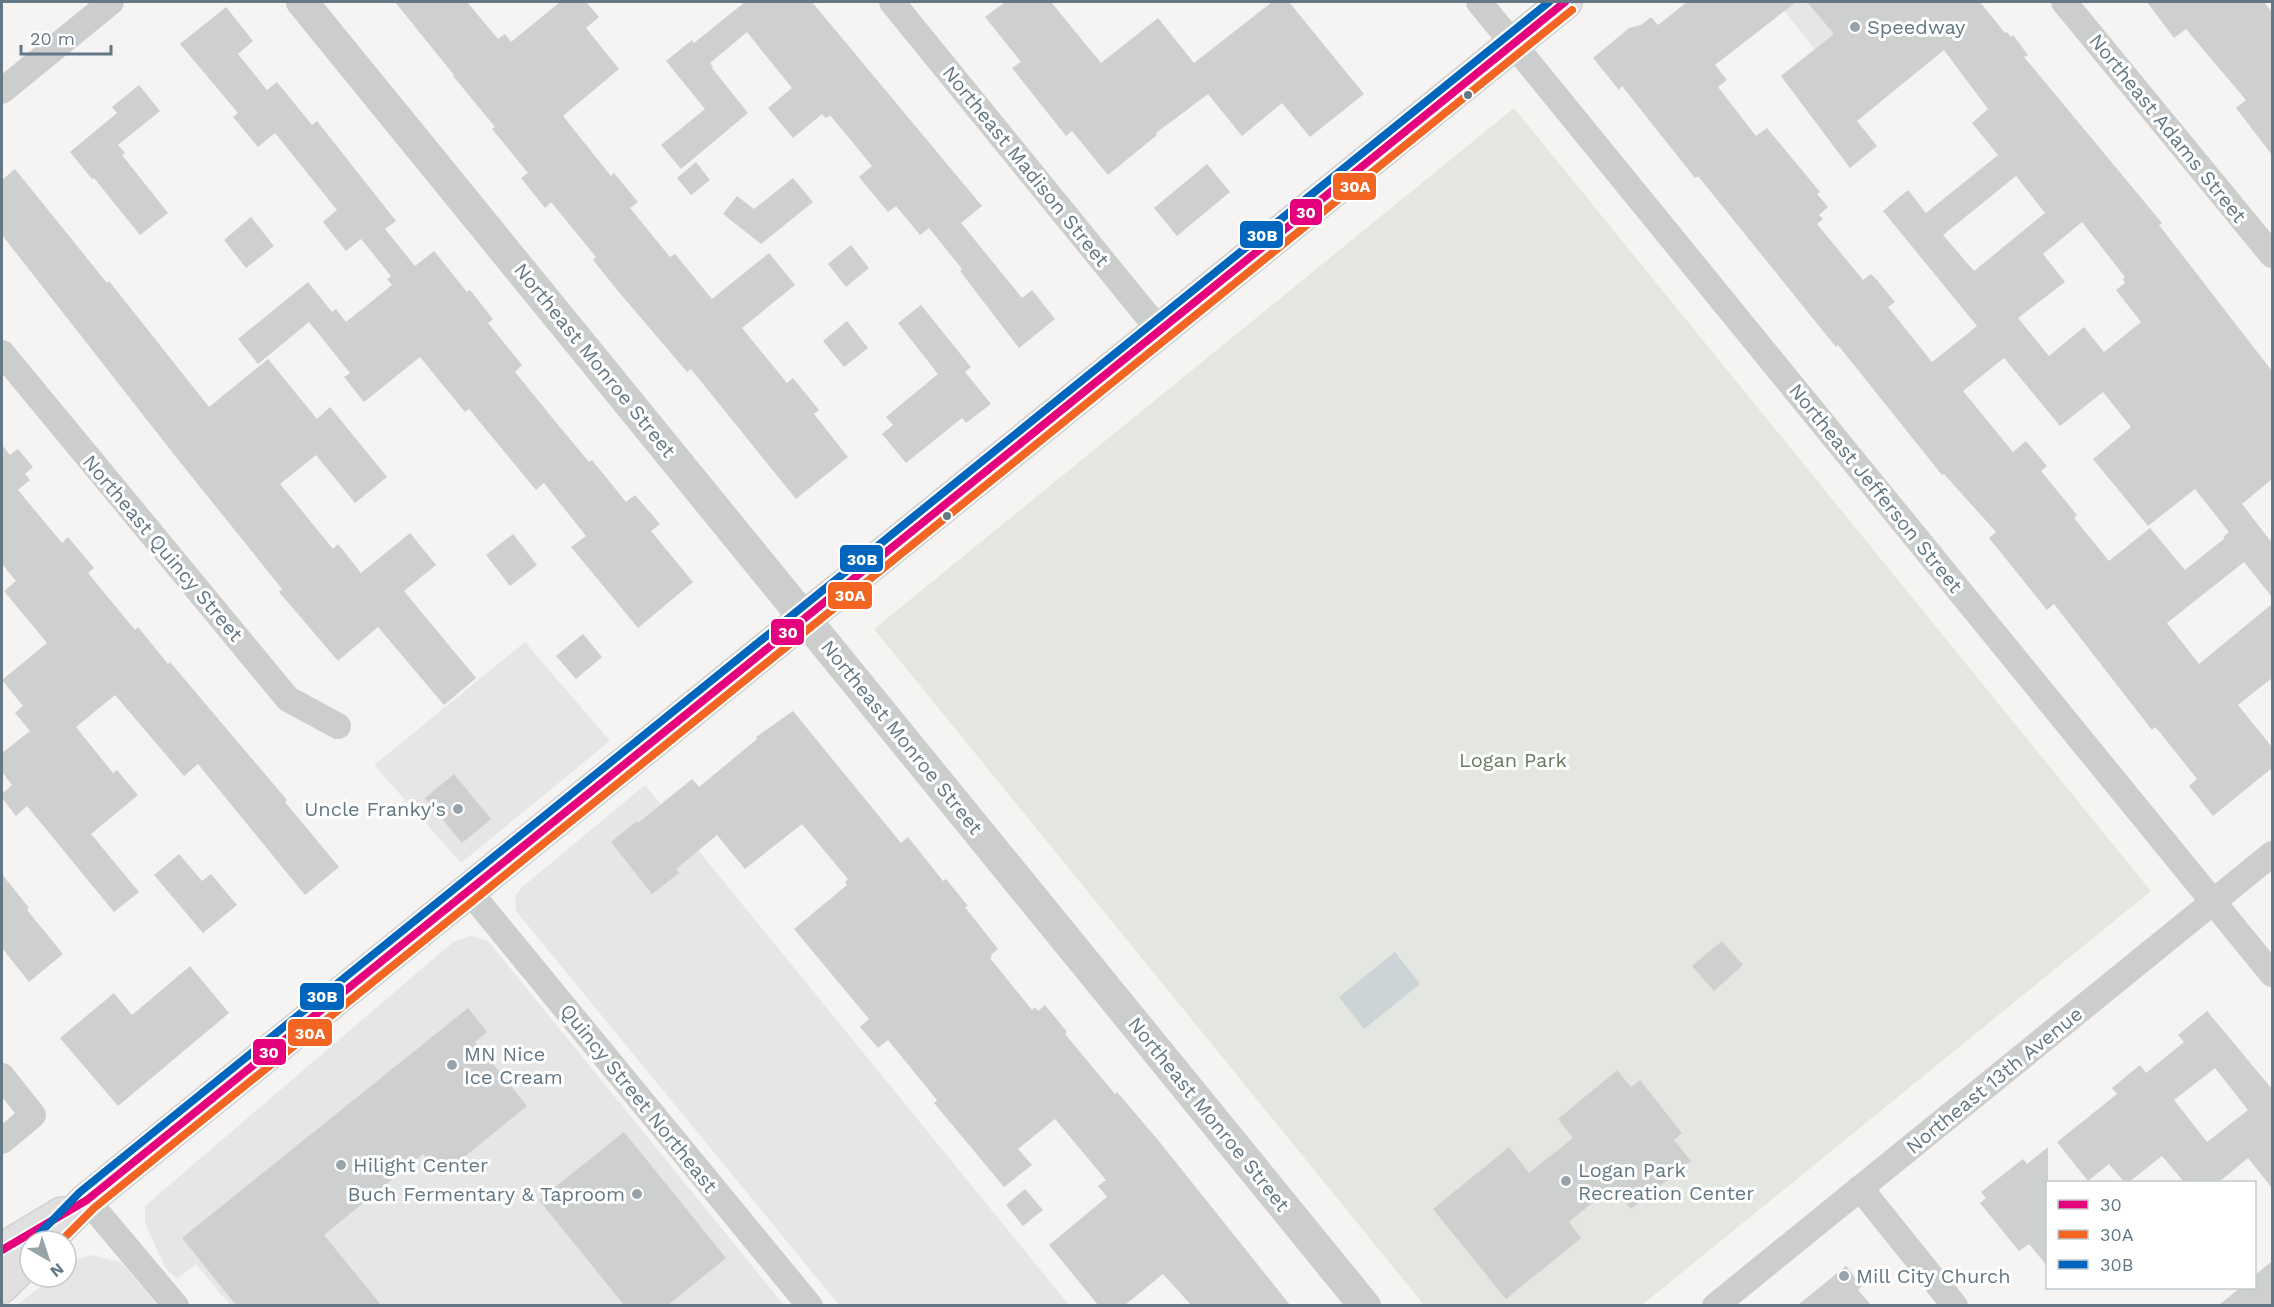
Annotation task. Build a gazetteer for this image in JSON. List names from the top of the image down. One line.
{"streets":{"street":["Northeast Adams Street","Northeast Madison Street","Northeast Monroe Street","Northeast Jefferson Street","Northeast Quincy Street","Northeast 13th Avenue","Quincy Street Northeast"]},"crossings":[["Northeast Jefferson Street","Northeast 13th Avenue"]],"parks":["Logan Park"],"places":["Speedway","Uncle Franky's","MN Nice Ice Cream","Hilight Center","Logan Park Recreation Center","Buch Fermentary & Taproom","Mill City Church"],"lines":["transit line 30","transit line 30B","transit line 30A"],"legend":["30","30A","30B"],"scale_bar":"20 m","north":"bottom right"}
